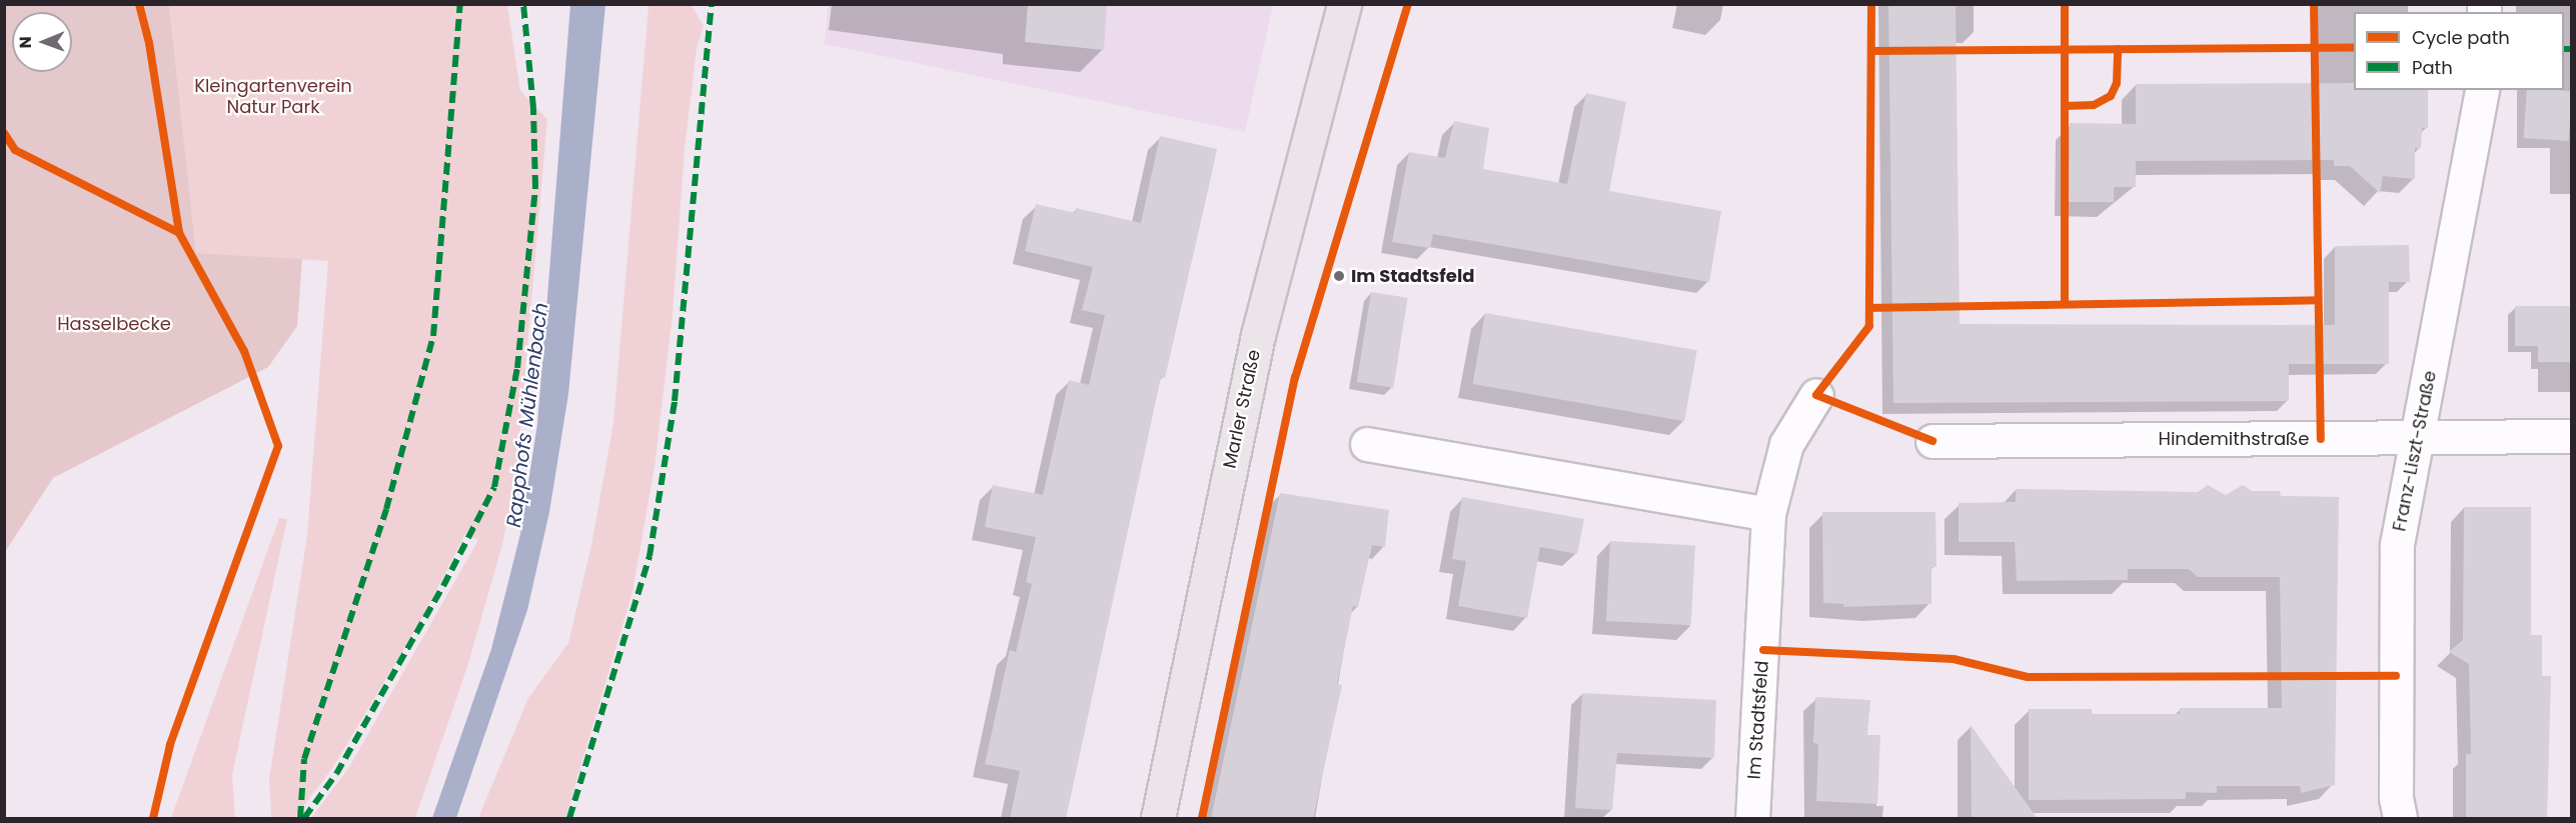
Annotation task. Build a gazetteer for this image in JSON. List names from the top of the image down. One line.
{"streets":{"main road":["Marler Straße"],"street":["Hindemithstraße","Franz-Liszt-Straße","Im Stadtsfeld"]},"crossings":[["Hindemithstraße","Franz-Liszt-Straße"]],"water":["Rapphofs Mühlenbach"],"parks":["Kleingartenverein Natur Park","Hasselbecke"],"places":["Im Stadtsfeld"],"legend":["Cycle path","Path"],"north":"left"}
